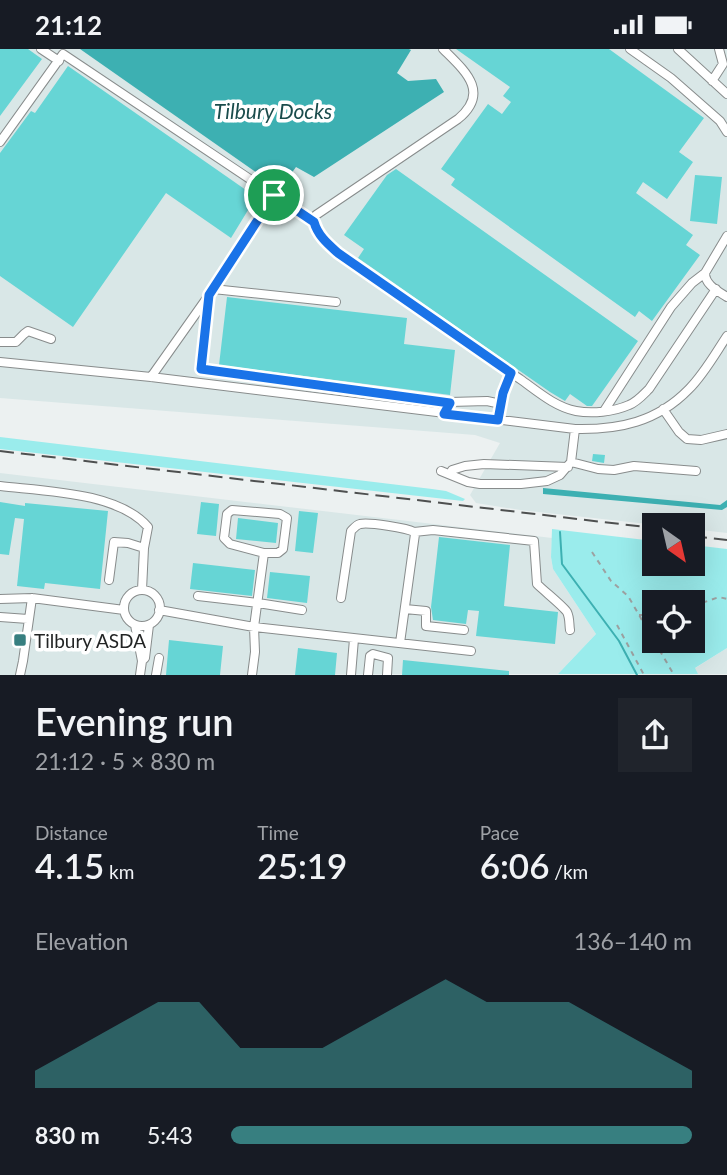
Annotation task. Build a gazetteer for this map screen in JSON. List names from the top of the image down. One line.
{"water":["Tilbury Docks"],"places":{"transit":["Tilbury ASDA"]},"north":"bottom right","page":{"status":"21:12","heading":["Evening run","21:12 · 5 × 830 m"],"stats":[["Distance","4.15 km"],["Time","25:19"],["Pace","6:06 /km"]],"chart":["Elevation","136–140 m"],"list":[{"name":"830 m","note":"5:43"}]}}
